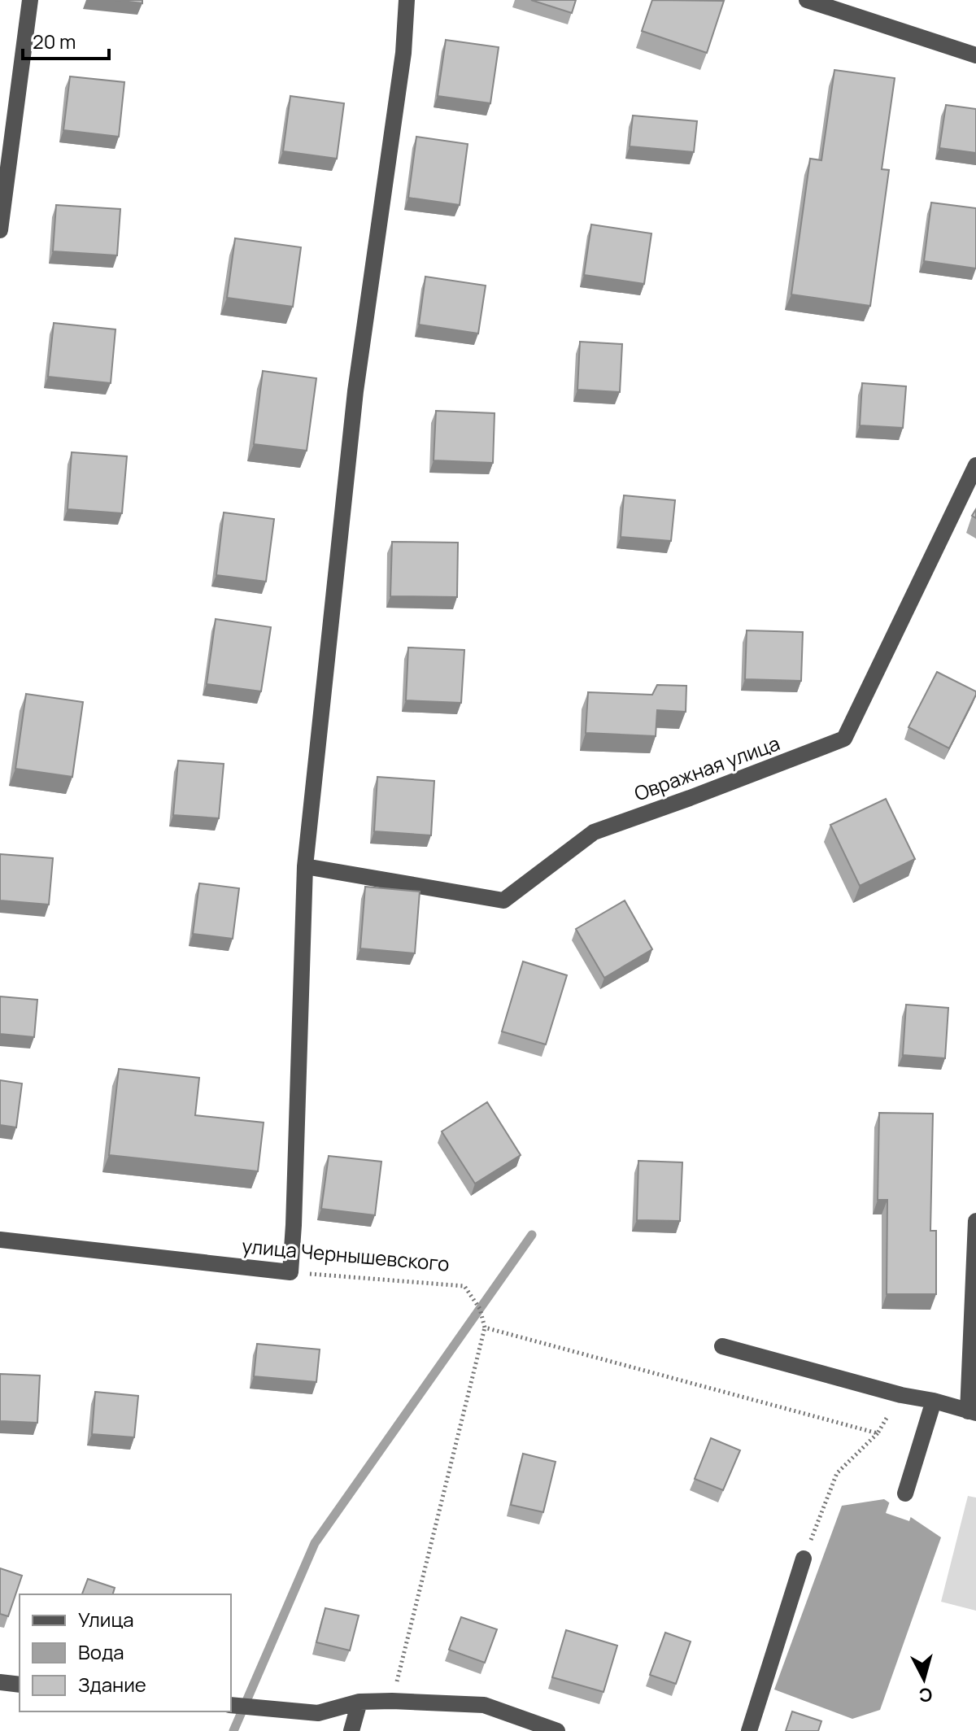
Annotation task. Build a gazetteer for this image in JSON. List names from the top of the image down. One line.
{"streets":{"street":["Овражная улица","улица Чернышевского"]},"legend":["Улица","Вода","Здание"],"scale_bar":"20 m","north":"bottom"}
